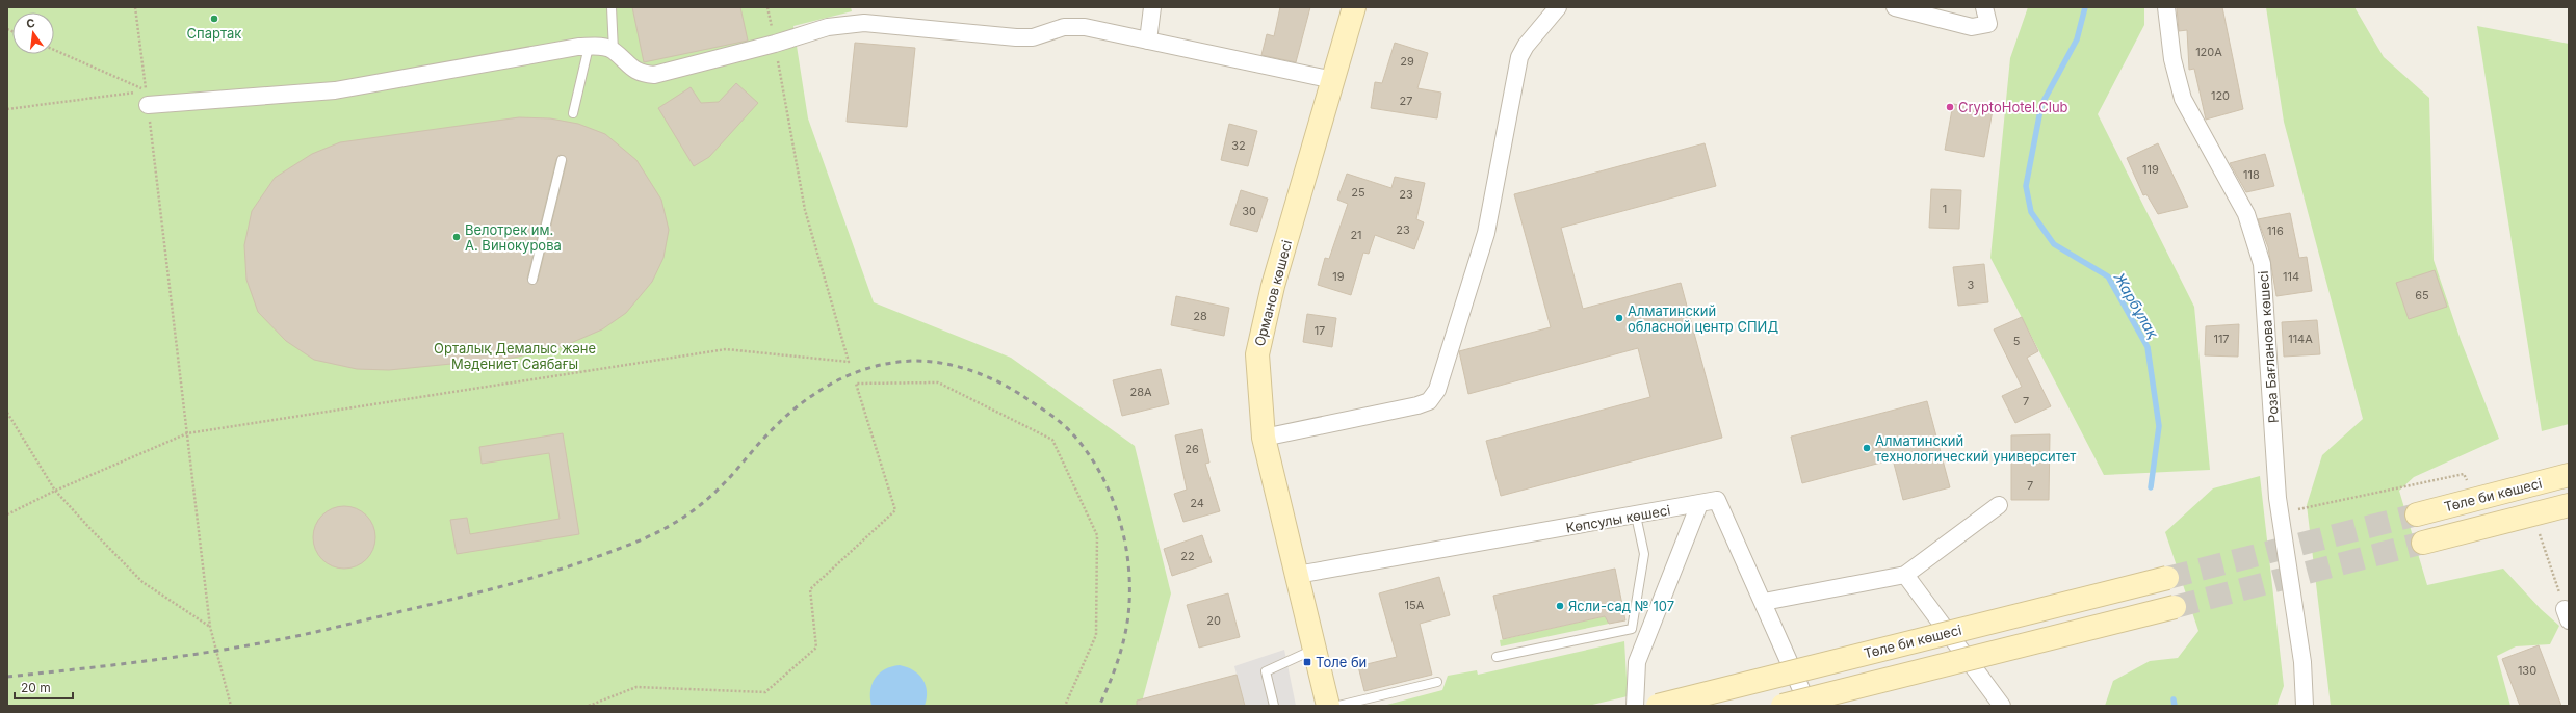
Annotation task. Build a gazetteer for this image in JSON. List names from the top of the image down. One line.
{"streets":{"main road":["Орманов көшесі","Төле би көшесі"],"street":["Роза Бағланова көшесі","Көпсулы көшесі"]},"crossings":[["Орманов көшесі","Көпсулы көшесі"]],"water":["Жарбұлақ"],"parks":["Орталық Демалыс және Мәдениет Саябағы"],"places":{"other":["Спартак","CryptoHotel.Club","Велотрек им. А. Винокурова","Алматинский обласной центр СПИД","Алматинский технологический университет","Ясли-сад № 107"],"transit":["Толе би"]},"house_numbers":["120А","29","120","27","32","119","118","25","23","1","30","23","116","21","19","114","3","65","28","17","117","114А","5","28А","7","26","7","24","22","15А","20","130"],"scale_bar":"20 m","north":"top"}
